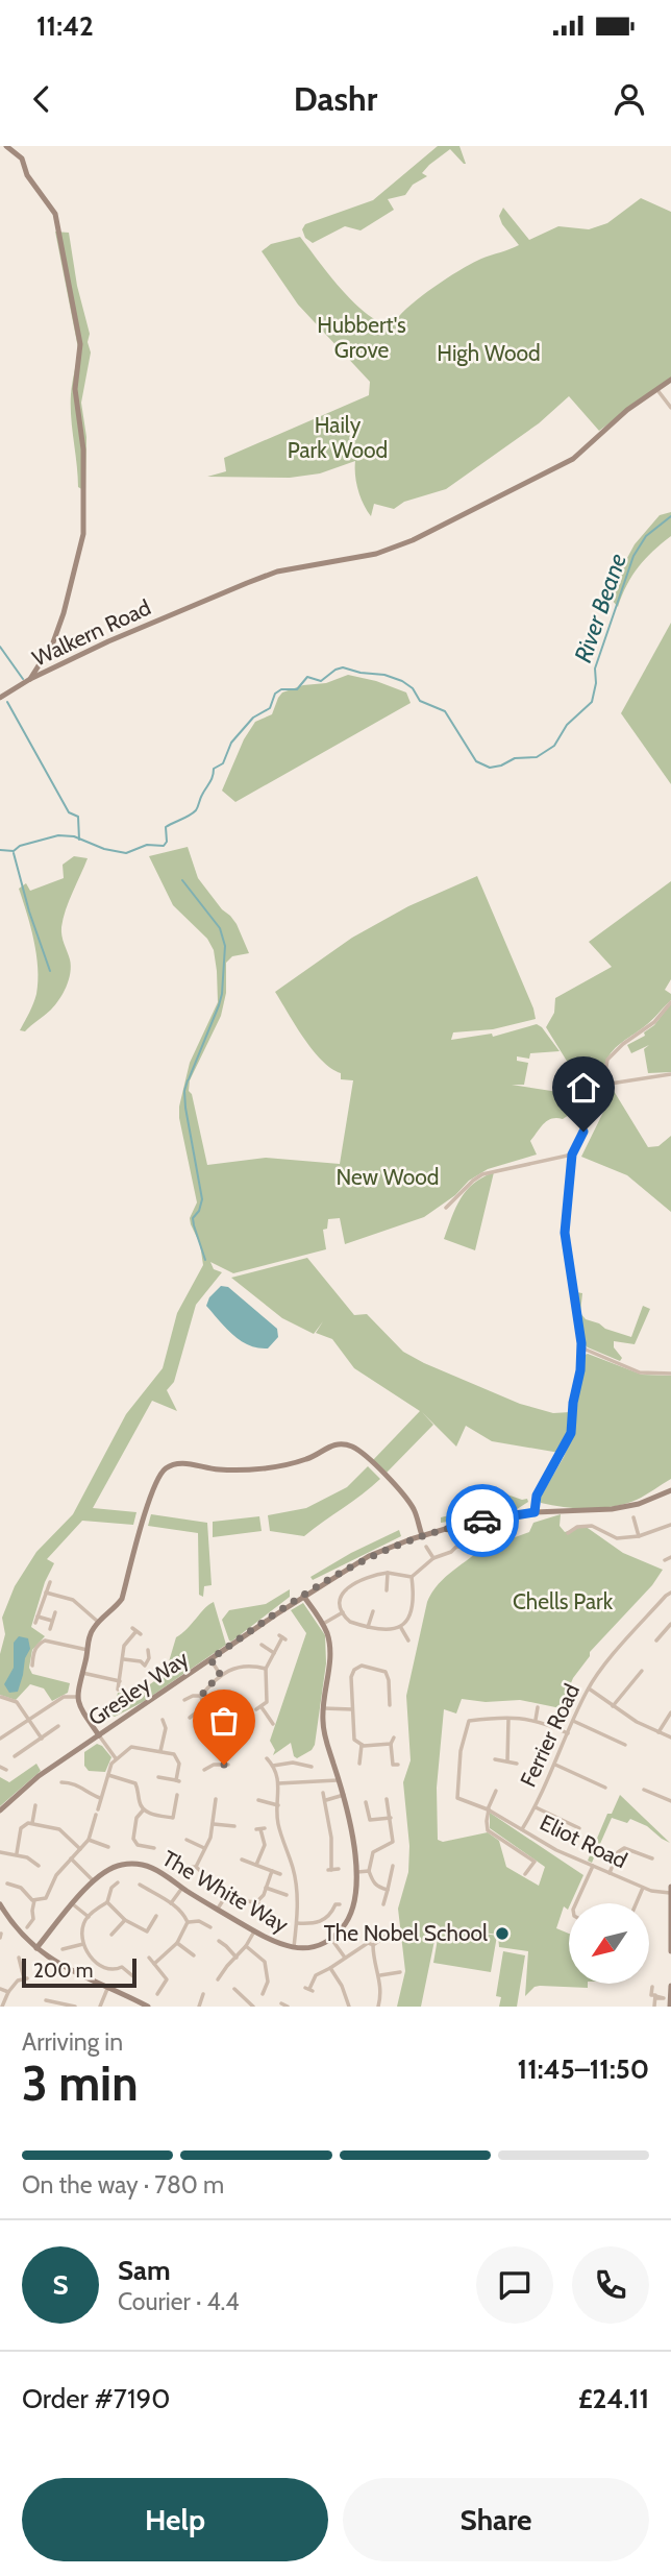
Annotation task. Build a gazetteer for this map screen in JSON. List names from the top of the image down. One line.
{"streets":{"street":["Walkern Road","Gresley Way","Ferrier Road","Eliot Road","The White Way"]},"crossings":[["Ferrier Road","Eliot Road"]],"water":["River Beane"],"parks":["Hubbert's Grove","High Wood","Haily Park Wood","New Wood","Chells Park"],"places":["The Nobel School"],"scale_bar":"200 m","north":"bottom left","page":{"status":"11:42","header":"Dashr","scale":"200 m","heading":["3 min","Arriving in","11:45–11:50"],"panel":["Sam","Courier · 4.4","Order #7190","£24.11"],"bar":"On the way · 780 m","round":"S","buttons":["Help","Share"]}}
